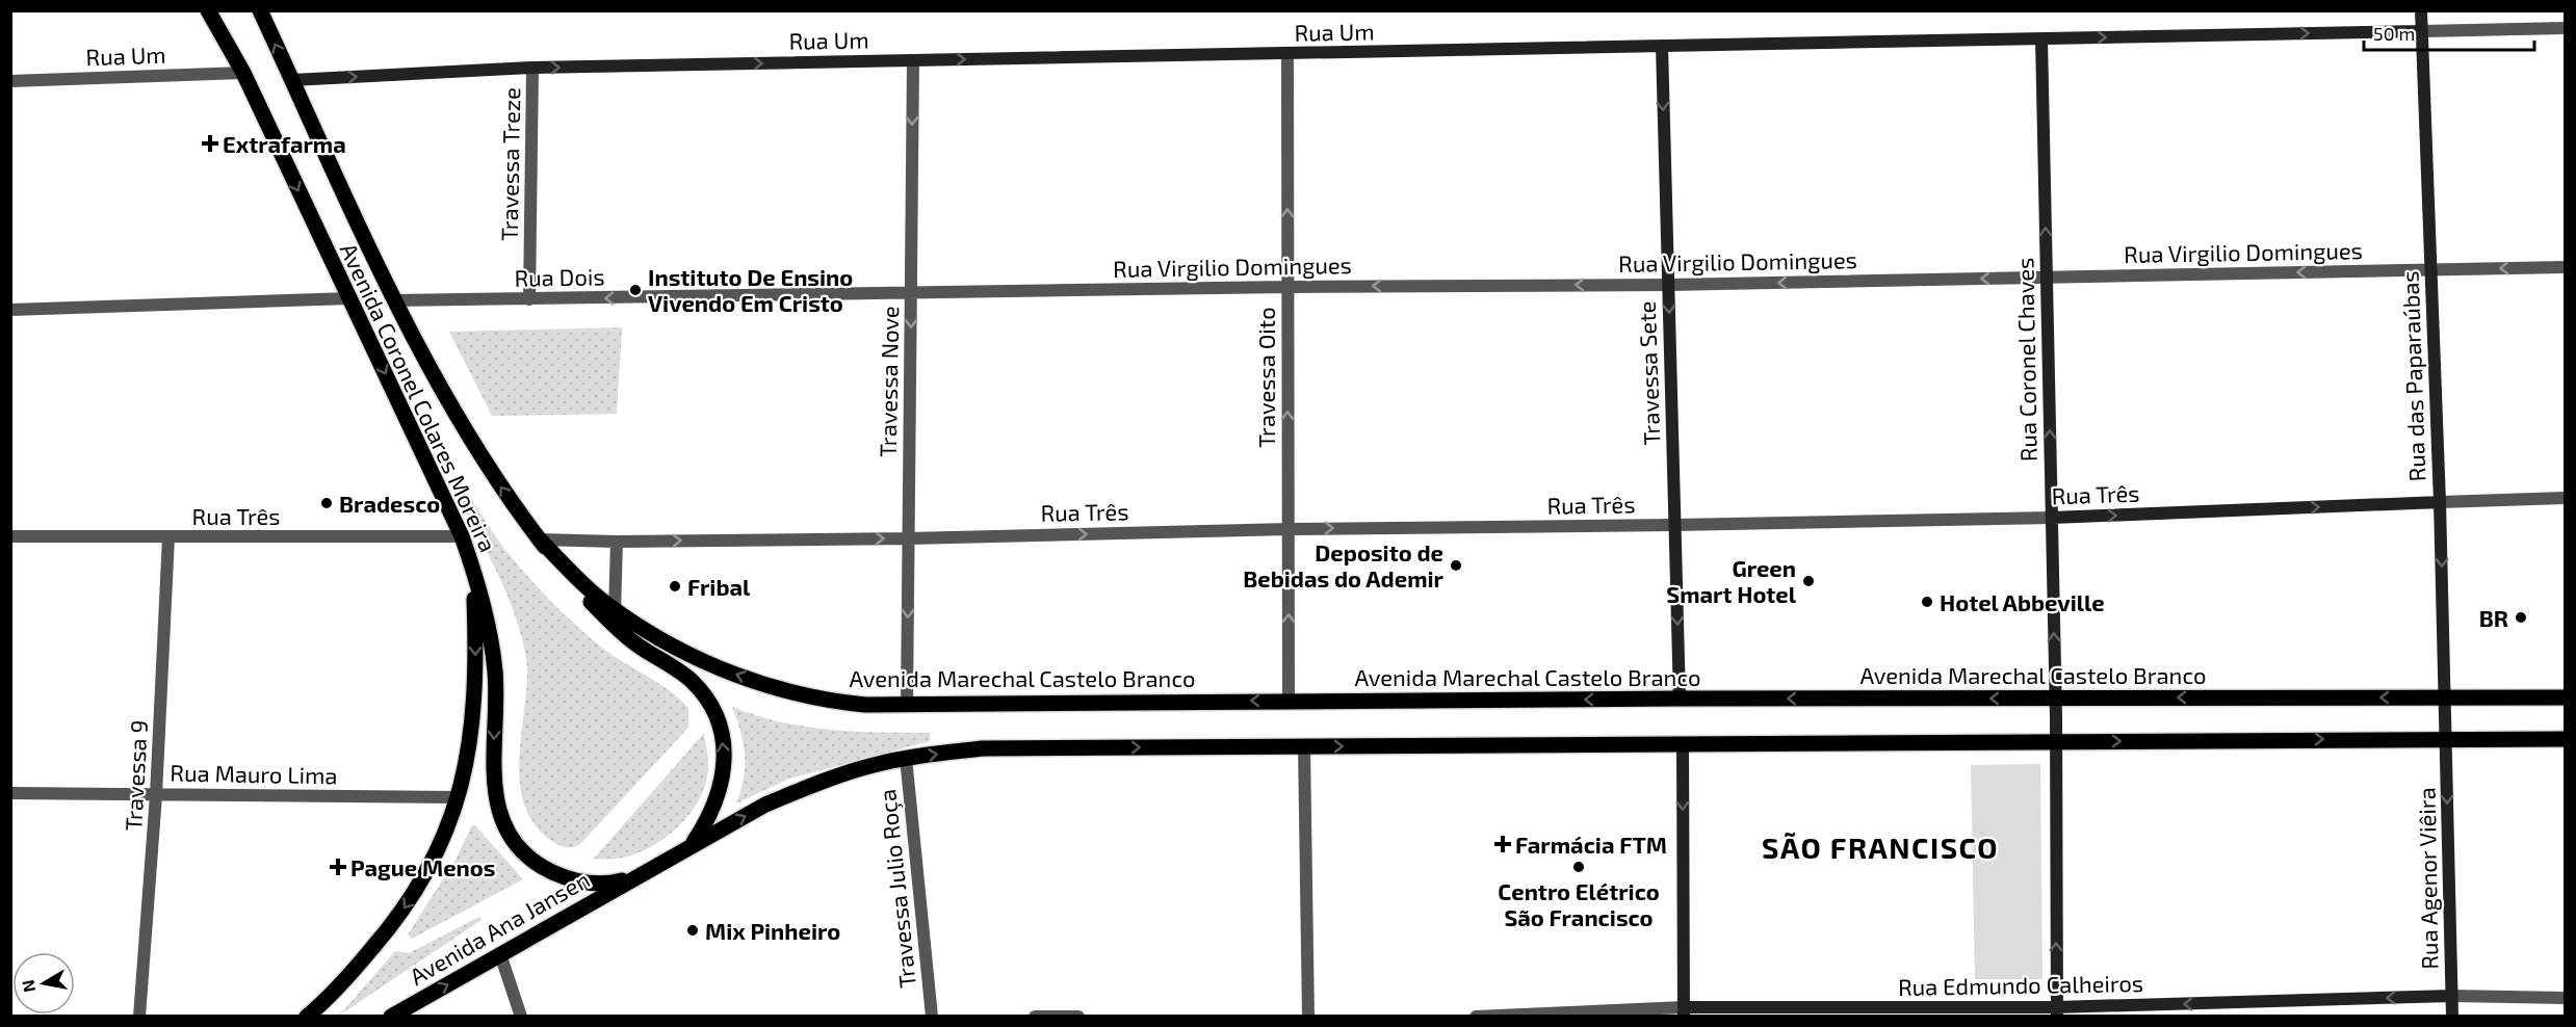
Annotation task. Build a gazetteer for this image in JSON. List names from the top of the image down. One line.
{"streets":{"main road":["Avenida Coronel Colares Moreira","Avenida Marechal Castelo Branco","Avenida Ana Jansen"],"street":["Rua Um","Travessa Treze","Rua Virgilio Domingues","Rua Dois","Rua Coronel Chaves","Travessa Sete","Rua das Paparaúbas","Travessa Oito","Travessa Nove","Rua Três","Rua Mauro Lima","Travessa 9","Rua Agenor Viêira","Travessa Julio Roça","Rua Edmundo Calheiros"]},"crossings":[["Rua Um","Travessa Treze"],["Rua Um","Rua Coronel Chaves"],["Rua Um","Travessa Sete"],["Rua Um","Rua das Paparaúbas"],["Rua Um","Travessa Oito"],["Rua Um","Travessa Nove"],["Rua Um","Avenida Coronel Colares Moreira"],["Travessa Treze","Rua Dois"],["Rua Virgilio Domingues","Rua Dois"],["Rua Virgilio Domingues","Rua Coronel Chaves"],["Rua Virgilio Domingues","Travessa Sete"],["Rua Virgilio Domingues","Rua das Paparaúbas"],["Rua Virgilio Domingues","Travessa Oito"],["Rua Virgilio Domingues","Travessa Nove"],["Rua Dois","Travessa Nove"],["Rua Dois","Avenida Coronel Colares Moreira"],["Rua Coronel Chaves","Rua Três"],["Rua Coronel Chaves","Avenida Marechal Castelo Branco"],["Rua Coronel Chaves","Rua Edmundo Calheiros"],["Travessa Sete","Rua Três"],["Travessa Sete","Avenida Marechal Castelo Branco"],["Rua das Paparaúbas","Rua Três"],["Rua das Paparaúbas","Avenida Marechal Castelo Branco"],["Rua das Paparaúbas","Rua Agenor Viêira"],["Travessa Oito","Rua Três"],["Travessa Oito","Avenida Marechal Castelo Branco"],["Travessa Nove","Rua Três"],["Travessa Nove","Avenida Marechal Castelo Branco"],["Avenida Coronel Colares Moreira","Rua Três"],["Avenida Coronel Colares Moreira","Avenida Marechal Castelo Branco"],["Avenida Coronel Colares Moreira","Avenida Ana Jansen"],["Rua Três","Avenida Marechal Castelo Branco"],["Rua Três","Travessa 9"],["Rua Mauro Lima","Travessa 9"],["Rua Agenor Viêira","Rua Edmundo Calheiros"]],"one_way":["Rua Um","Rua Virgilio Domingues","Rua Dois","Rua Coronel Chaves","Travessa Sete","Travessa Oito","Travessa Nove","Rua Três","Rua Agenor Viêira","Avenida Ana Jansen","Rua Edmundo Calheiros"],"districts":["SÃO FRANCISCO"],"places":{"health":["Extrafarma","Farmácia FTM","Pague Menos"],"other":["Instituto De Ensino Vivendo Em Cristo","Bradesco","Deposito de Bebidas do Ademir","Green Smart Hotel","Fribal","Hotel Abbeville","BR","Centro Elétrico São Francisco","Mix Pinheiro"]},"scale_bar":"50 m","north":"left"}
